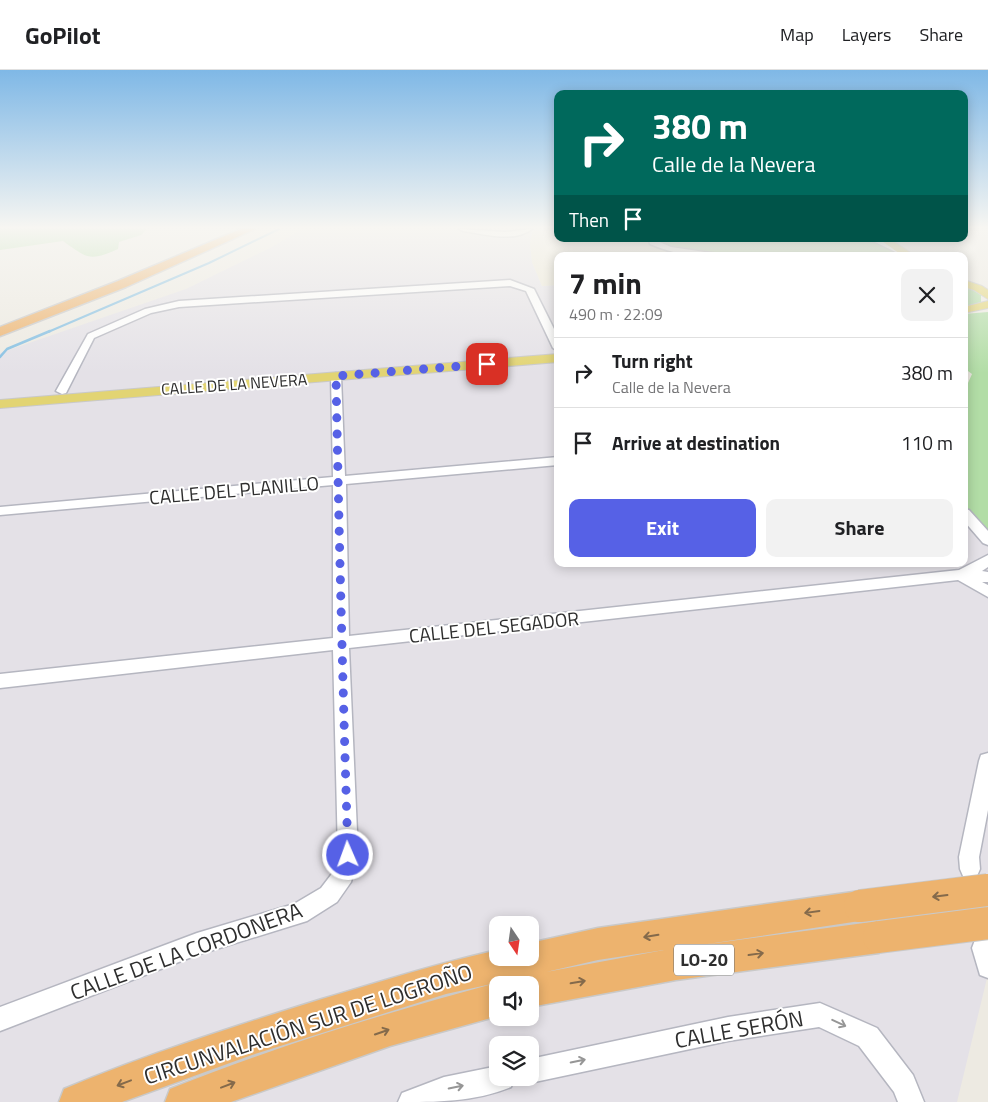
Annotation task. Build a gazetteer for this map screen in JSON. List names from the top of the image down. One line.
{"streets":{"highway":["LO-20","CIRCUNVALACIÓN SUR DE LOGROÑO"],"main road":["CALLE DE LA NEVERA"],"street":["CALLE DEL PLANILLO","CALLE DEL SEGADOR","CALLE DE LA CORDONERA","CALLE SERÓN"]},"crossings":[["CALLE DE LA NEVERA","CALLE DE LA CORDONERA"],["CALLE DEL PLANILLO","CALLE DE LA CORDONERA"],["CALLE DEL SEGADOR","CALLE DE LA CORDONERA"]],"one_way":["CALLE SERÓN"],"north":"bottom","page":{"header":"GoPilot","nav":["Map","Layers","Share"],"turn":["380 m","Calle de la Nevera"],"then":"Then","heading":["7 min","490 m · 22:09"],"list":[{"name":"Turn right","note":"Calle de la Nevera","value":"380 m"},{"name":"Arrive at destination","value":"110 m"}],"buttons":["Exit","Share"]}}
